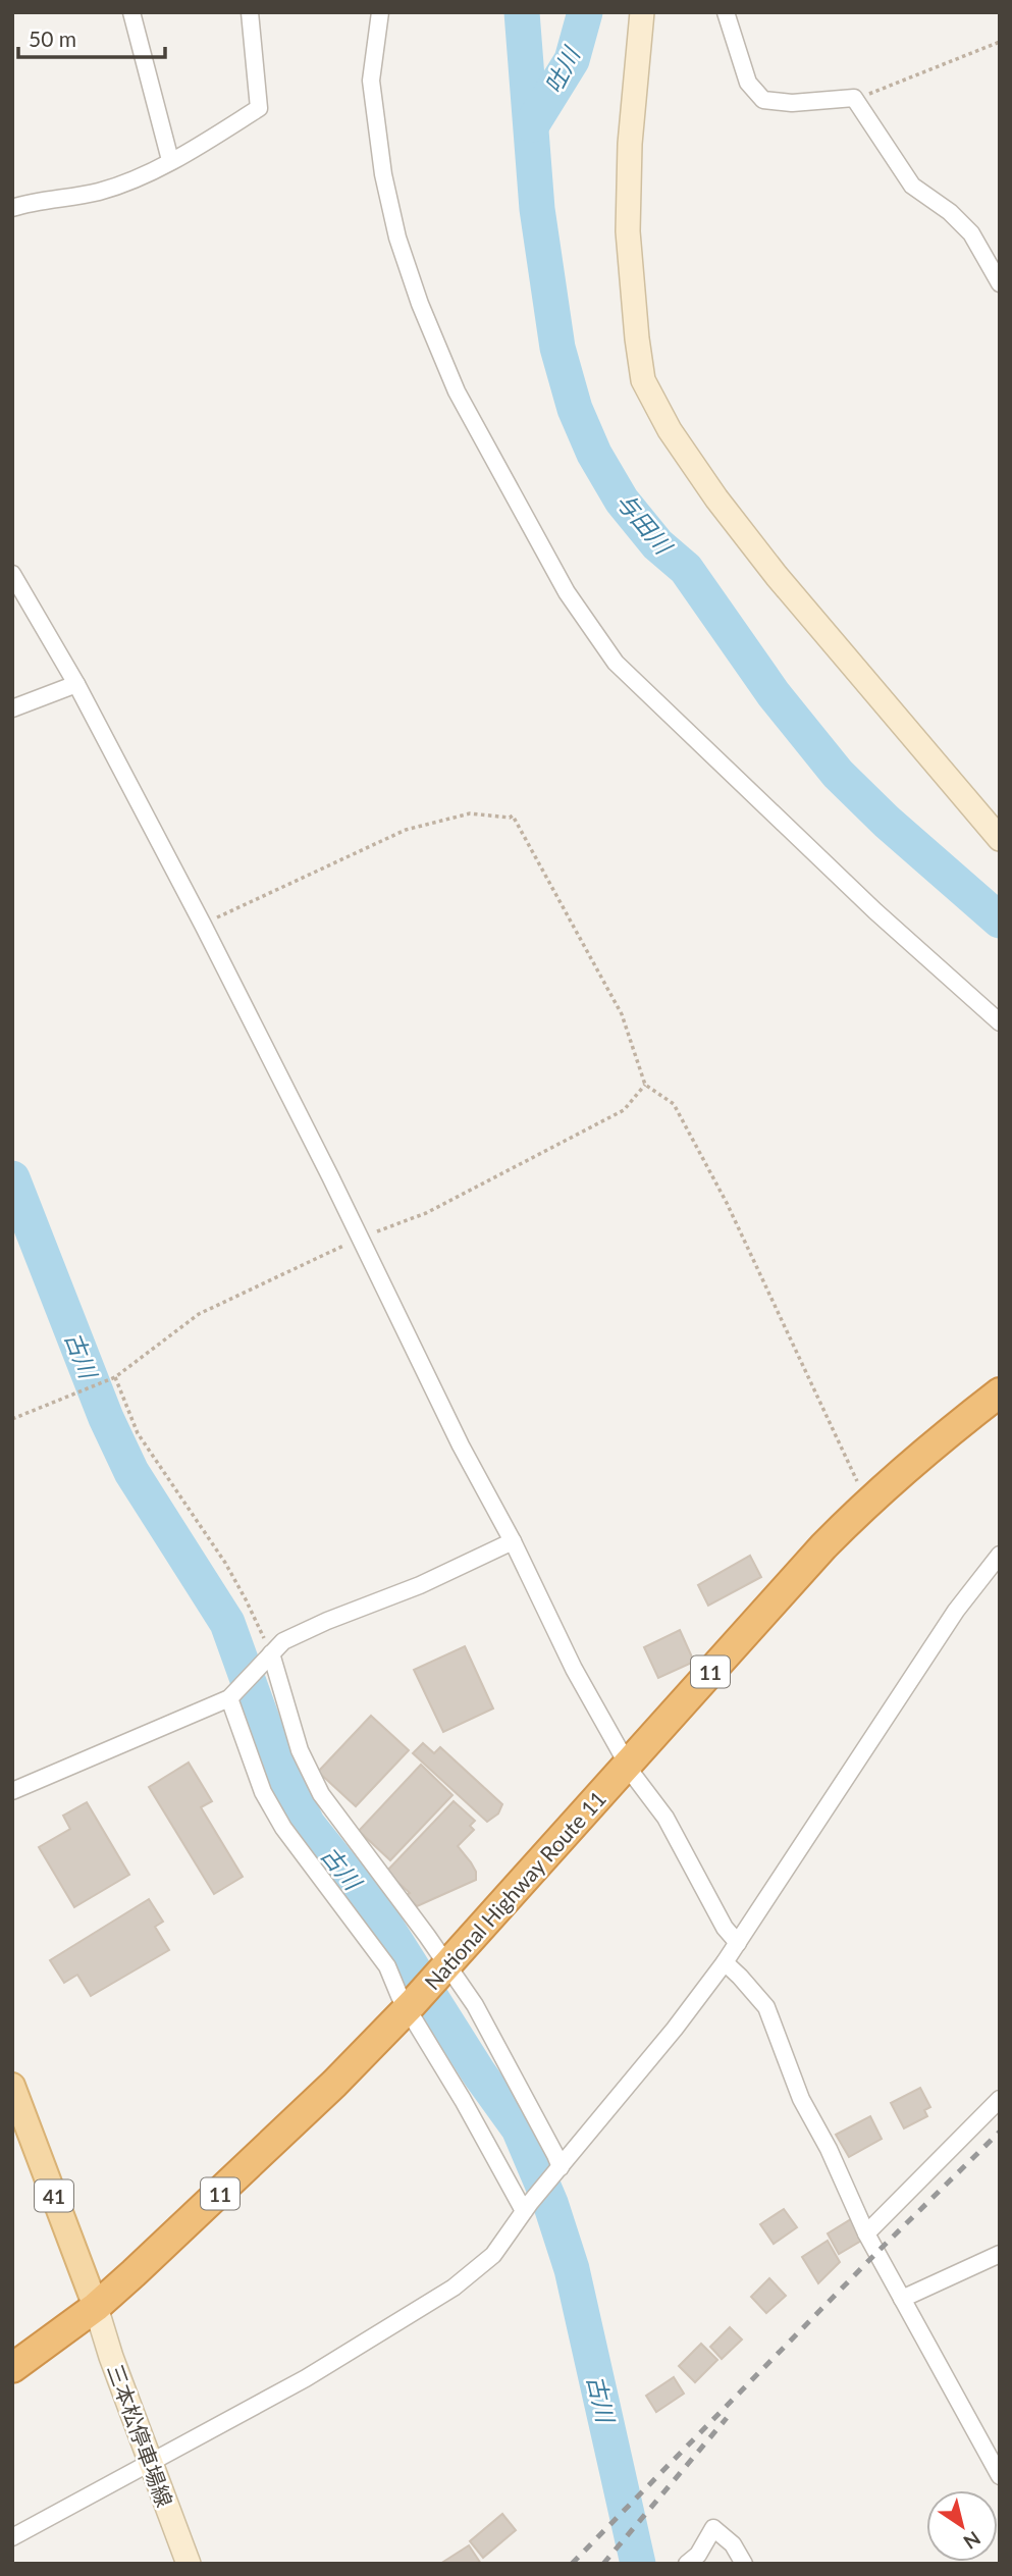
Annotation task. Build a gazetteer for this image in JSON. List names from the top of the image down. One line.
{"streets":{"highway":["11","National Highway Route 11"],"main road":["41"],"street":["三本松停車場線"]},"crossings":[["National Highway Route 11","41"],["National Highway Route 11","三本松停車場線"],["41","三本松停車場線"]],"water":["吐川","与田川","古川"],"scale_bar":"50 m","north":"bottom right"}
